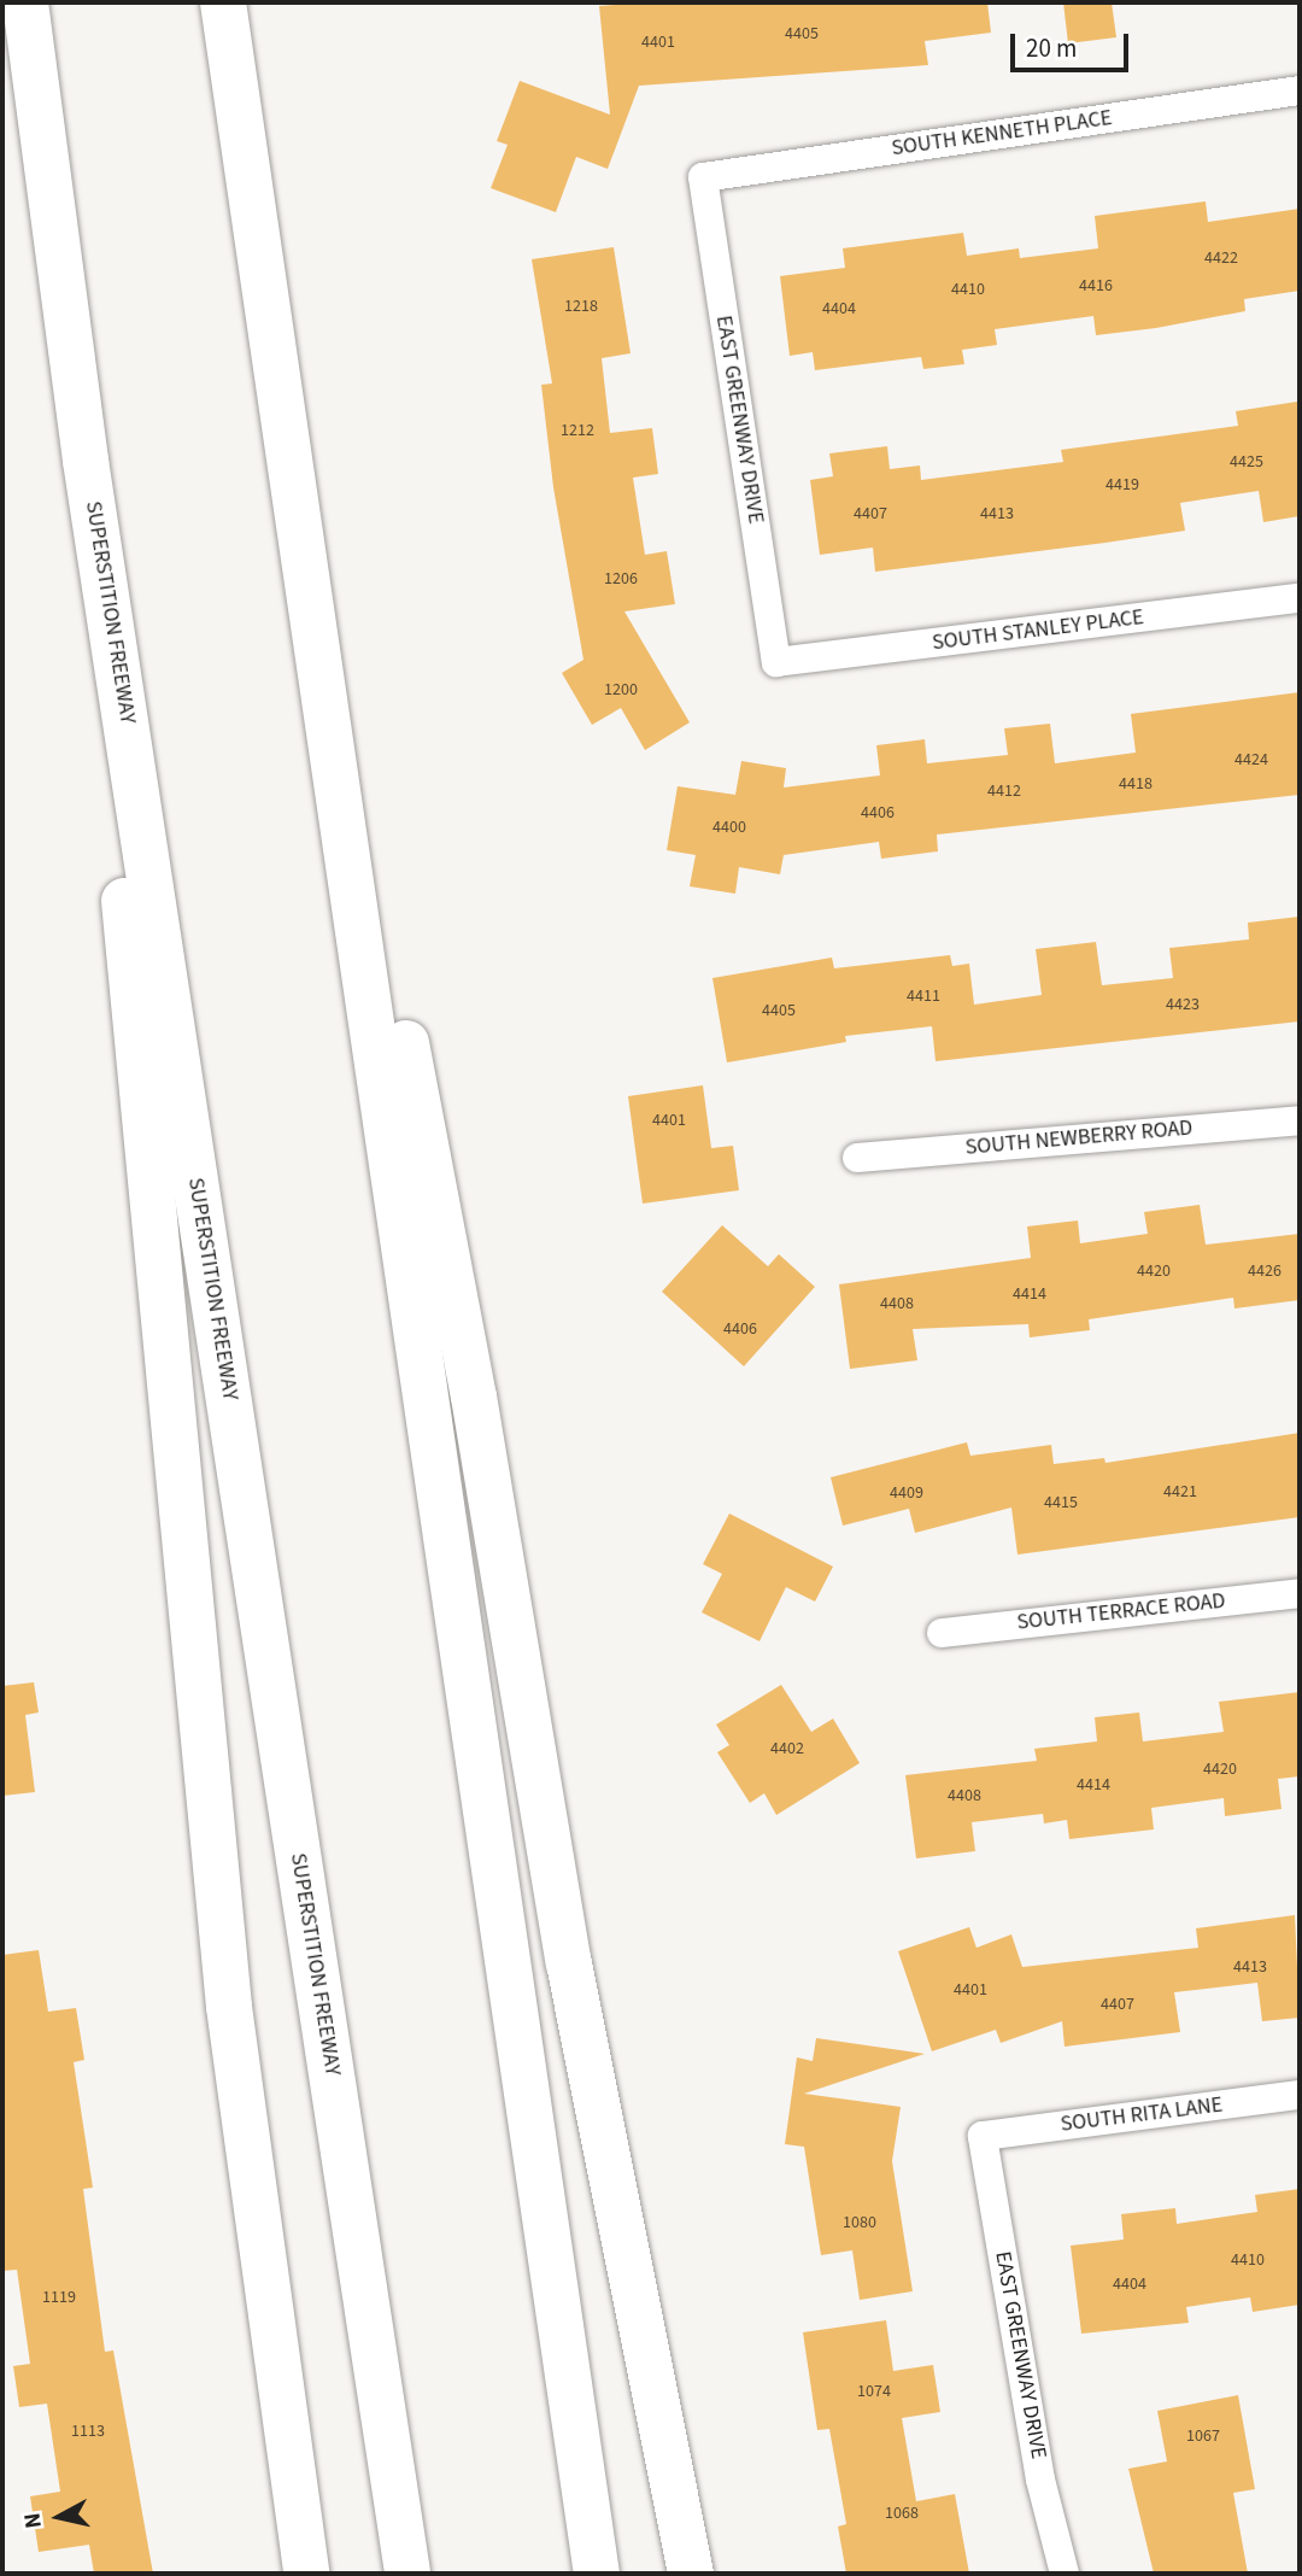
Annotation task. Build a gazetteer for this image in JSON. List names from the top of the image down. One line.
{"streets":{"highway":["SUPERSTITION FREEWAY"],"street":["SOUTH KENNETH PLACE","EAST GREENWAY DRIVE","SOUTH STANLEY PLACE","SOUTH NEWBERRY ROAD","SOUTH TERRACE ROAD","SOUTH RITA LANE"]},"crossings":[["SOUTH KENNETH PLACE","EAST GREENWAY DRIVE"],["EAST GREENWAY DRIVE","SOUTH STANLEY PLACE"],["EAST GREENWAY DRIVE","SOUTH RITA LANE"]],"house_numbers":["4405","4401","4422","4416","4410","1218","4404","1212","4425","4419","4407","4413","1206","1200","4424","4418","4412","4406","4400","4411","4423","4405","4401","4420","4426","4414","4408","4406","4421","4409","4415","4402","4420","4414","4408","4413","4401","4407","1080","4410","4404","1119","1074","1113","1067","1068"],"scale_bar":"20 m","north":"left"}
